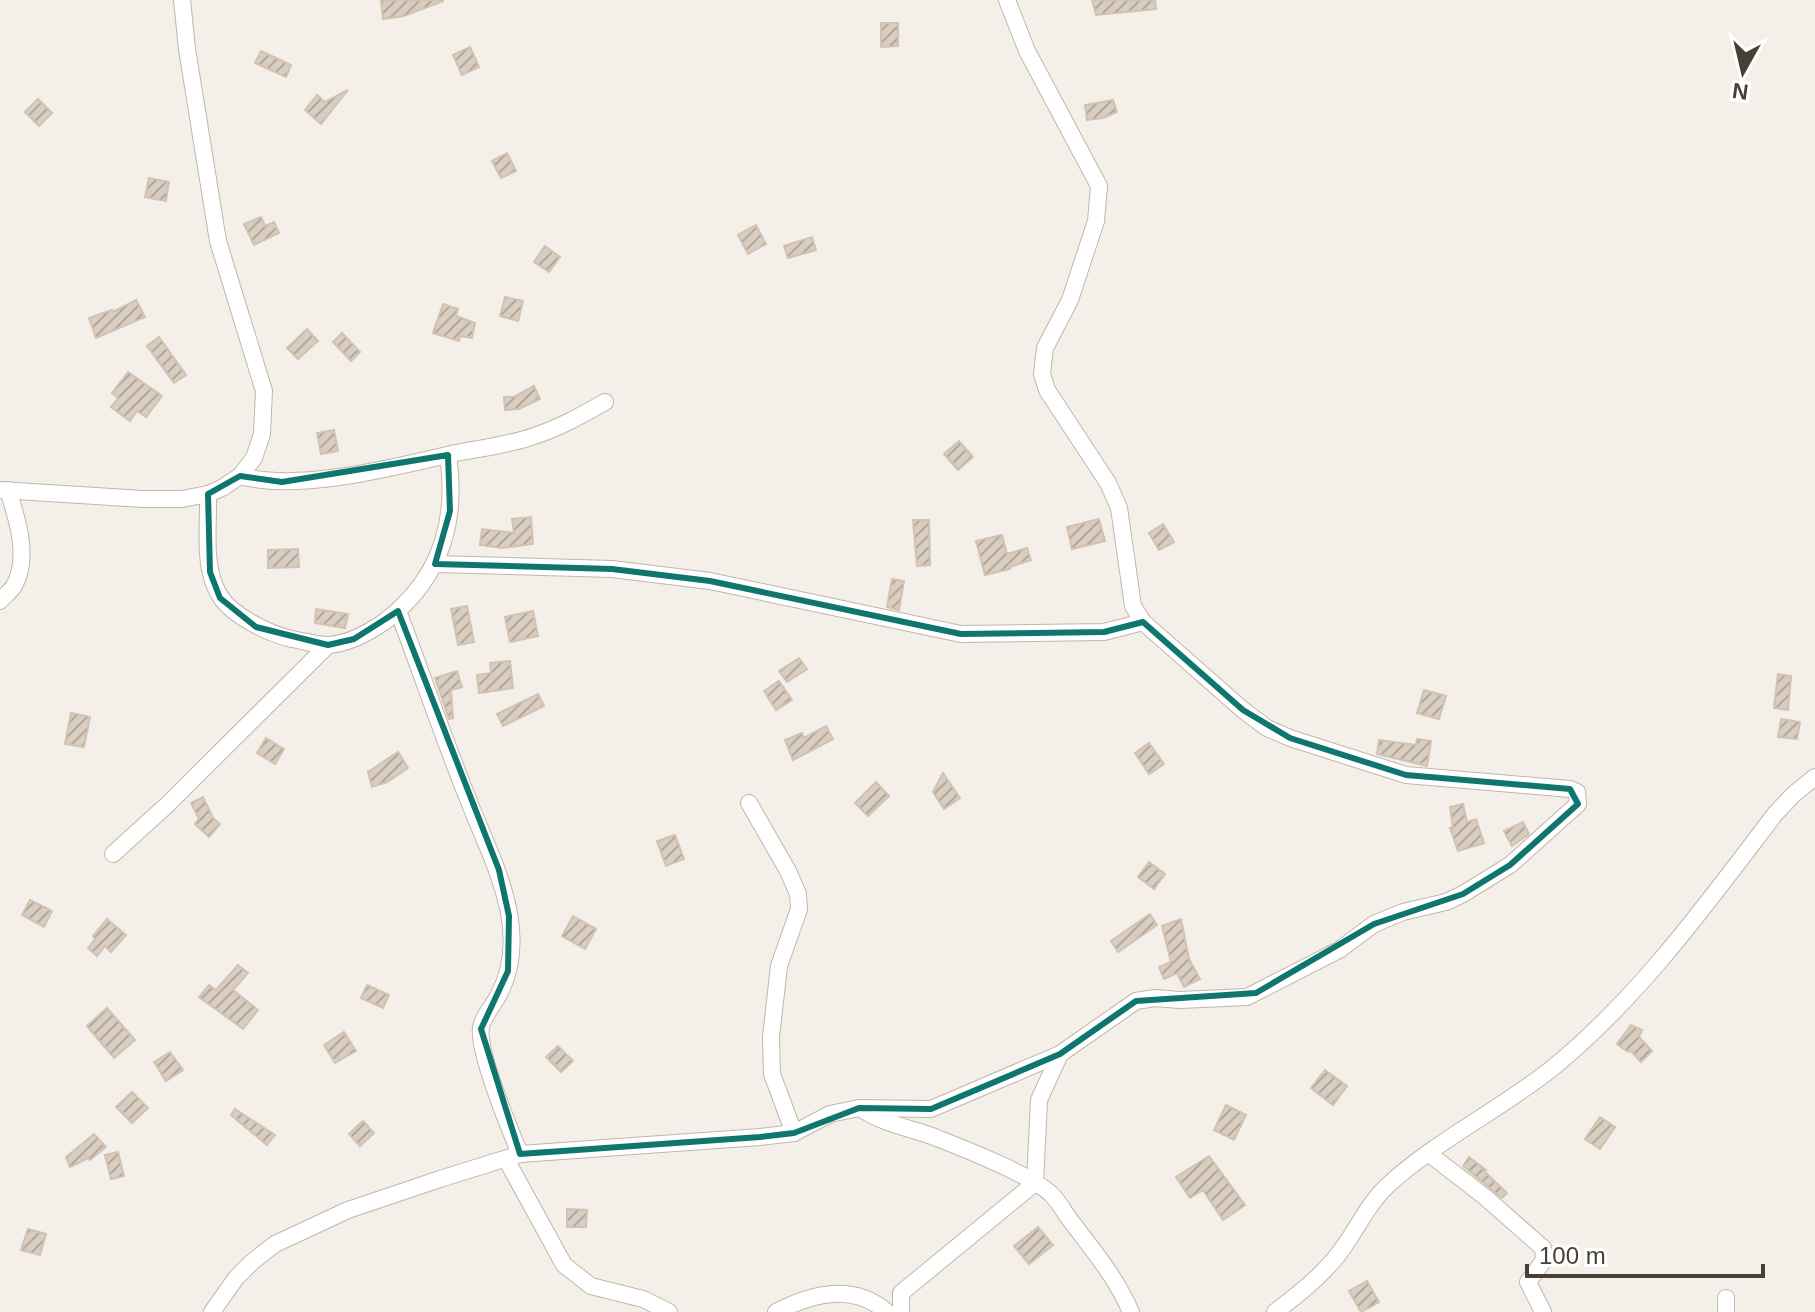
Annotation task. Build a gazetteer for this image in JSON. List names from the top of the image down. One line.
{"scale_bar":"100 m","north":"bottom"}
